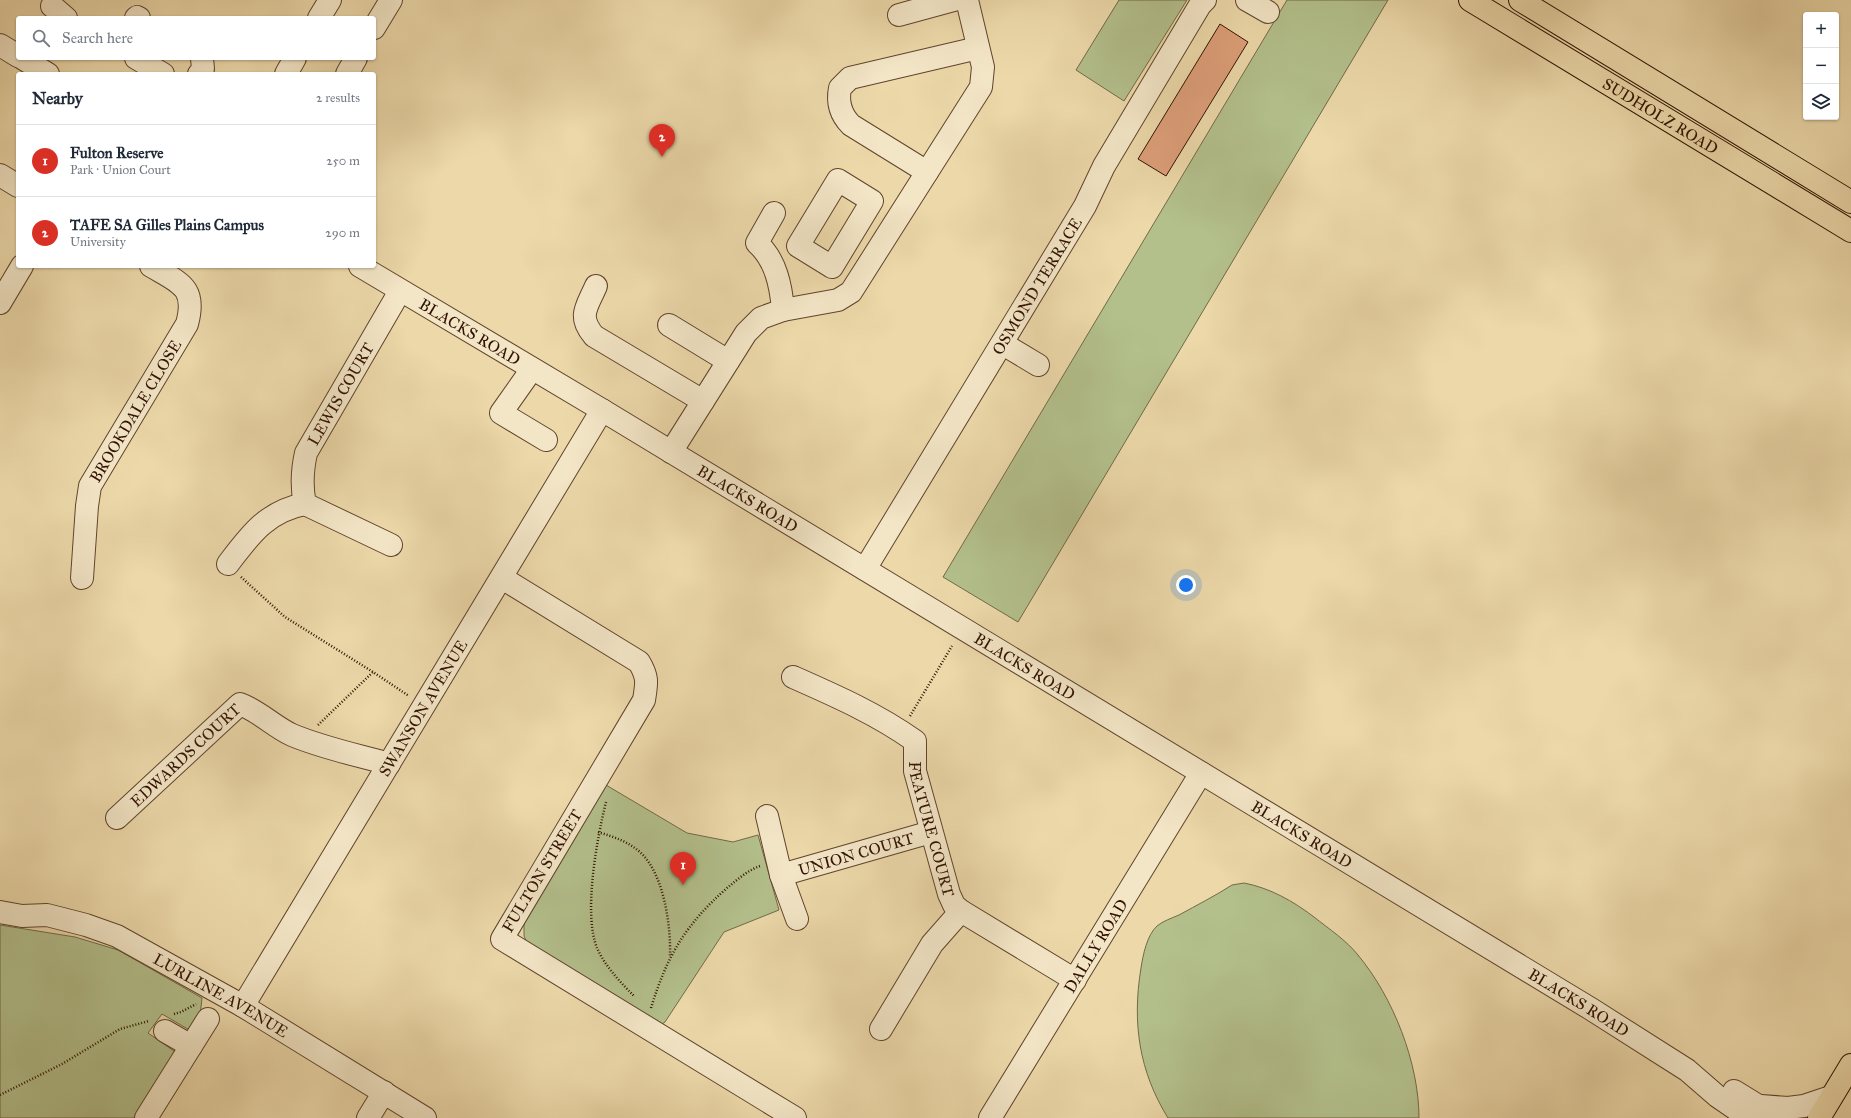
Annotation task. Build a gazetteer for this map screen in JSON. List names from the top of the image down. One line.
{"streets":{"main road":["SUDHOLZ ROAD"],"street":["OSMOND TERRACE","BLACKS ROAD","LEWIS COURT","BROOKDALE CLOSE","SWANSON AVENUE","EDWARDS COURT","FEATURE COURT","UNION COURT","FULTON STREET","DALLY ROAD","LURLINE AVENUE"]},"crossings":[["OSMOND TERRACE","BLACKS ROAD"],["BLACKS ROAD","LEWIS COURT"],["BLACKS ROAD","SWANSON AVENUE"],["BLACKS ROAD","DALLY ROAD"],["SWANSON AVENUE","EDWARDS COURT"],["SWANSON AVENUE","FULTON STREET"],["SWANSON AVENUE","LURLINE AVENUE"],["FEATURE COURT","UNION COURT"],["FEATURE COURT","DALLY ROAD"]],"page":{"map_buttons":["+","−"],"search":"Search here","heading":["Nearby","2 results"],"pins":["2","1"],"list":[{"mark":"1","name":"Fulton Reserve","note":"Park · Union Court","value":"250 m"},{"mark":"2","name":"TAFE SA Gilles Plains Campus","note":"University","value":"290 m"}]}}
